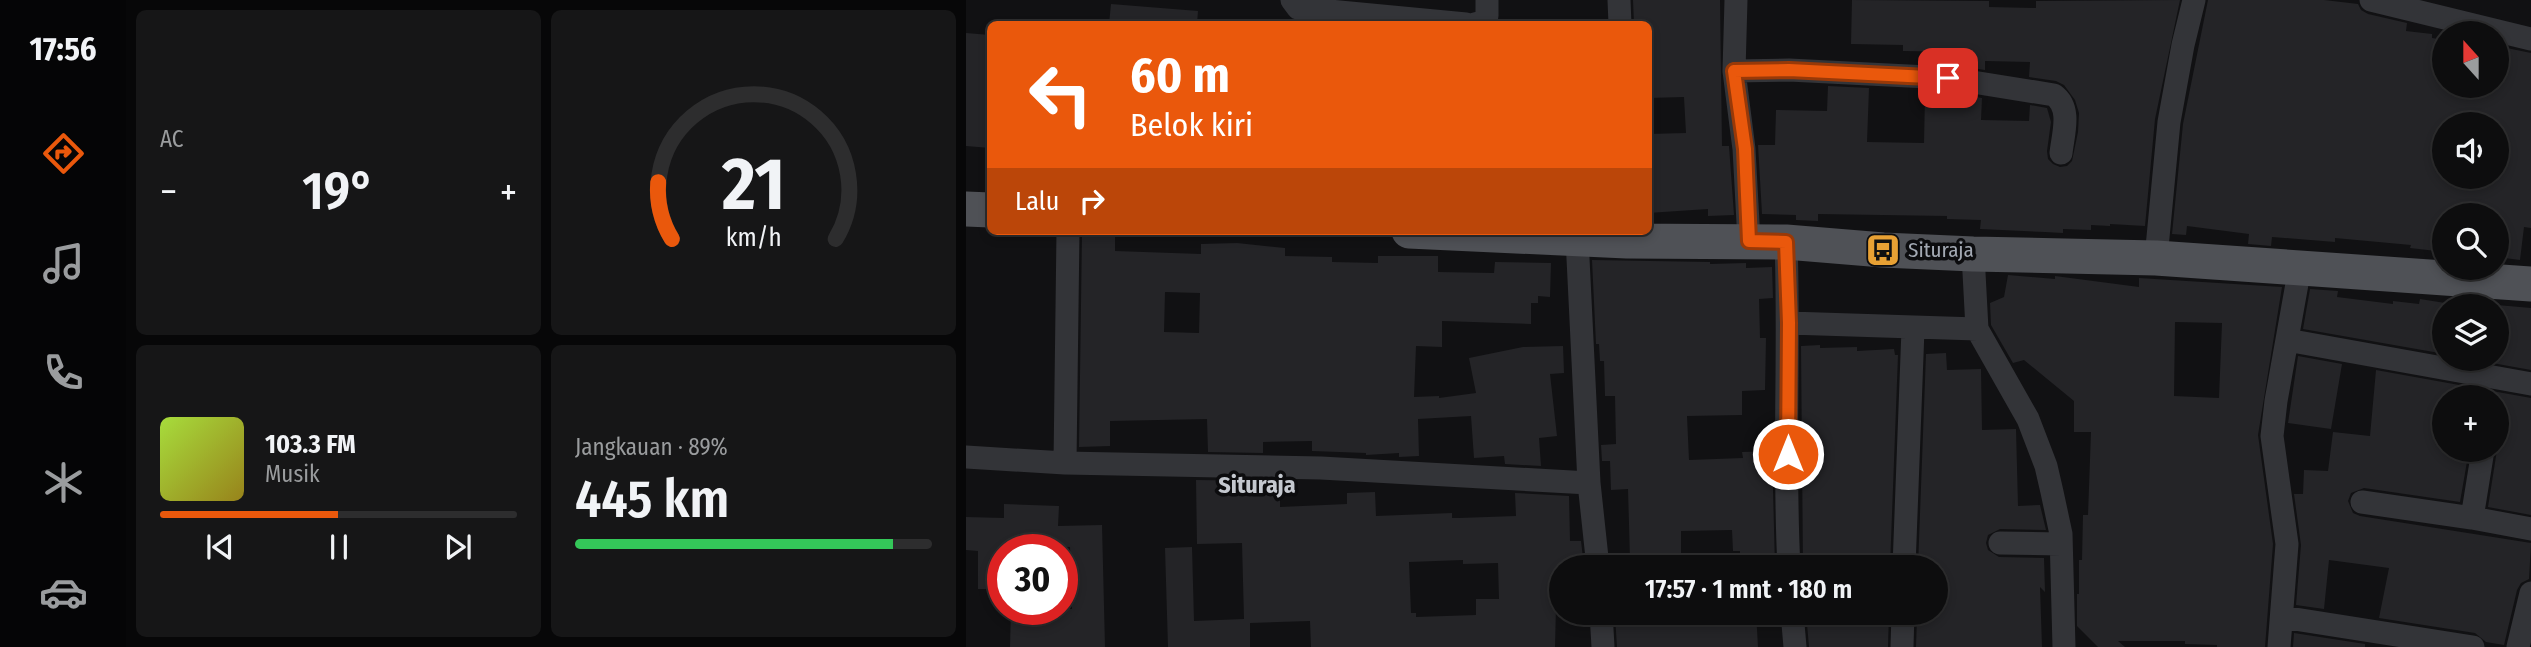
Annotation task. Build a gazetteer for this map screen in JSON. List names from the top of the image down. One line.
{"districts":["Situraja"],"places":{"bus stop":["Situraja"]},"north":"top","page":{"tabs":"17:56","tile":["AC",["Jangkauan · 89%","445 km"]],"map_buttons":"+","turn":["60 m","Belok kiri"],"heat":["−","19°","+"],"then":"Lalu","song":["103.3 FM","Musik"],"limit":"30","trip":"17:57 · 1 mnt · 180 m","gauge":["21","km/h"]}}
